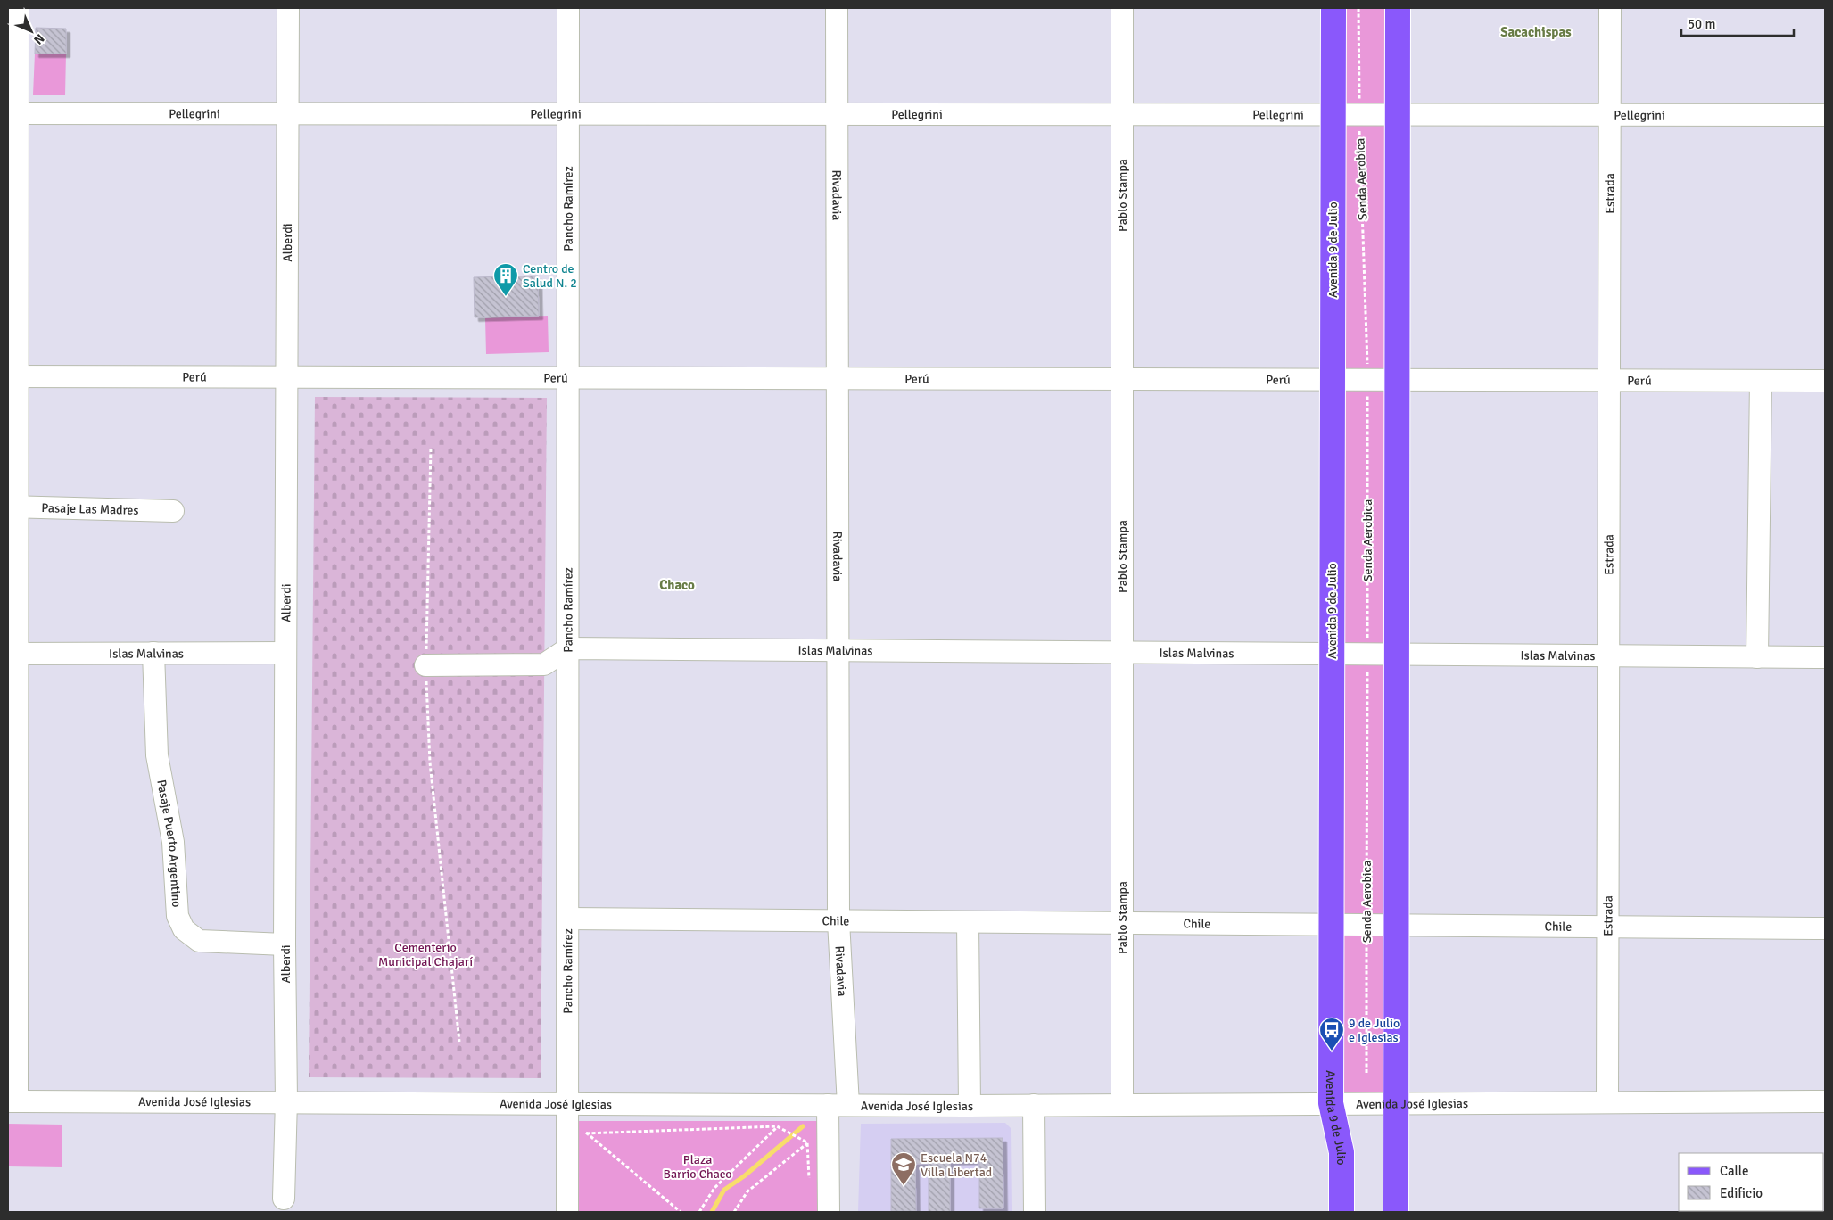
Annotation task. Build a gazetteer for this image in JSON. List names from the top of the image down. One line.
{"streets":{"main road":["Avenida 9 de Julio"],"street":["Pellegrini","Estrada","Rivadavia","Pablo Stampa","Pancho Ramírez","Alberdi","Perú","Pasaje Las Madres","Islas Malvinas","Pasaje Puerto Argentino","Chile","Avenida José Iglesias"],"path":["Senda Aerobica"]},"crossings":[["Pellegrini","Senda Aerobica"],["Pellegrini","Estrada"],["Pellegrini","Rivadavia"],["Pellegrini","Pablo Stampa"],["Pellegrini","Pancho Ramírez"],["Pellegrini","Alberdi"],["Pellegrini","Avenida 9 de Julio"],["Senda Aerobica","Perú"],["Senda Aerobica","Islas Malvinas"],["Senda Aerobica","Chile"],["Estrada","Perú"],["Estrada","Islas Malvinas"],["Estrada","Chile"],["Estrada","Avenida José Iglesias"],["Rivadavia","Perú"],["Rivadavia","Islas Malvinas"],["Rivadavia","Chile"],["Rivadavia","Avenida José Iglesias"],["Pablo Stampa","Perú"],["Pablo Stampa","Islas Malvinas"],["Pablo Stampa","Chile"],["Pablo Stampa","Avenida José Iglesias"],["Pancho Ramírez","Perú"],["Pancho Ramírez","Islas Malvinas"],["Pancho Ramírez","Chile"],["Pancho Ramírez","Avenida José Iglesias"],["Alberdi","Perú"],["Alberdi","Islas Malvinas"],["Alberdi","Pasaje Puerto Argentino"],["Alberdi","Avenida José Iglesias"],["Avenida 9 de Julio","Perú"],["Avenida 9 de Julio","Islas Malvinas"],["Avenida 9 de Julio","Chile"],["Avenida 9 de Julio","Avenida José Iglesias"],["Islas Malvinas","Pasaje Puerto Argentino"]],"districts":["Sacachispas","Chaco"],"parks":["Cementerio Municipal Chajarí","Plaza Barrio Chaco"],"places":{"building":["Centro de Salud N. 2"],"bus stop":["9 de Julio e Iglesias"],"school or university":["Escuela N74 Villa Libertad"]},"legend":["Calle","Edificio"],"scale_bar":"50 m","north":"bottom right"}
